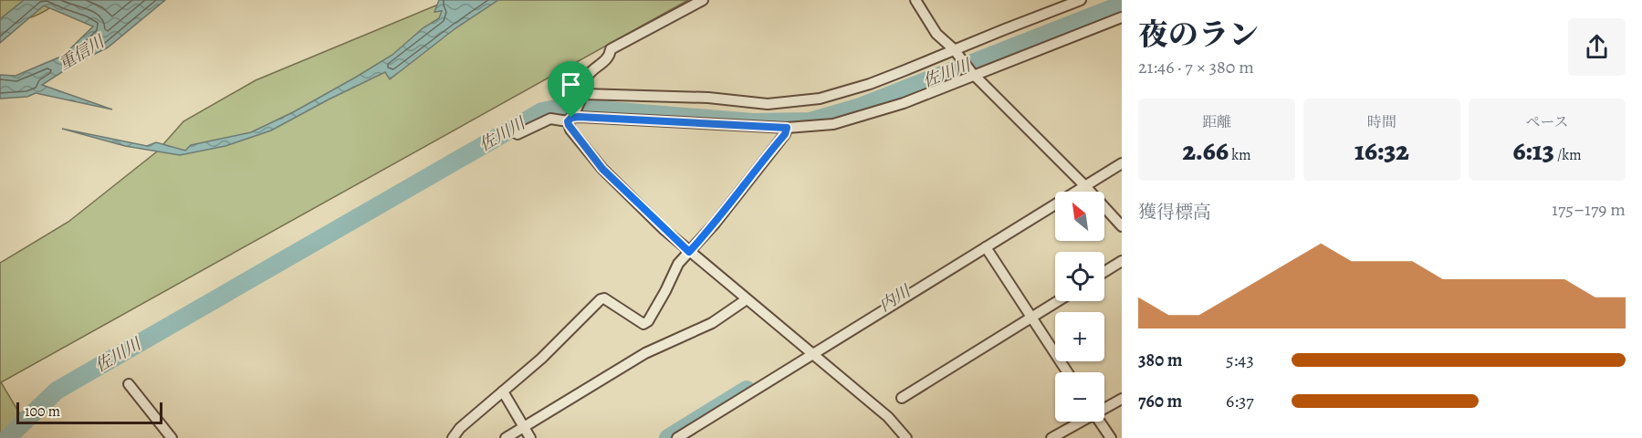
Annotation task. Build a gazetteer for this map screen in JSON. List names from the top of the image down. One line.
{"water":["重信川","佐川川","内川"],"scale_bar":"100 m","north":"top left","page":{"heading":["夜のラン","21:46 · 7 × 380 m"],"stats":[["距離","2.66 km"],["時間","16:32"],["ペース","6:13 /km"]],"chart":["獲得標高","175–179 m"],"map_buttons":["+","−"],"list":[{"name":"380 m","note":"5:43"},{"name":"760 m","note":"6:37"}],"scale":"100 m"}}
